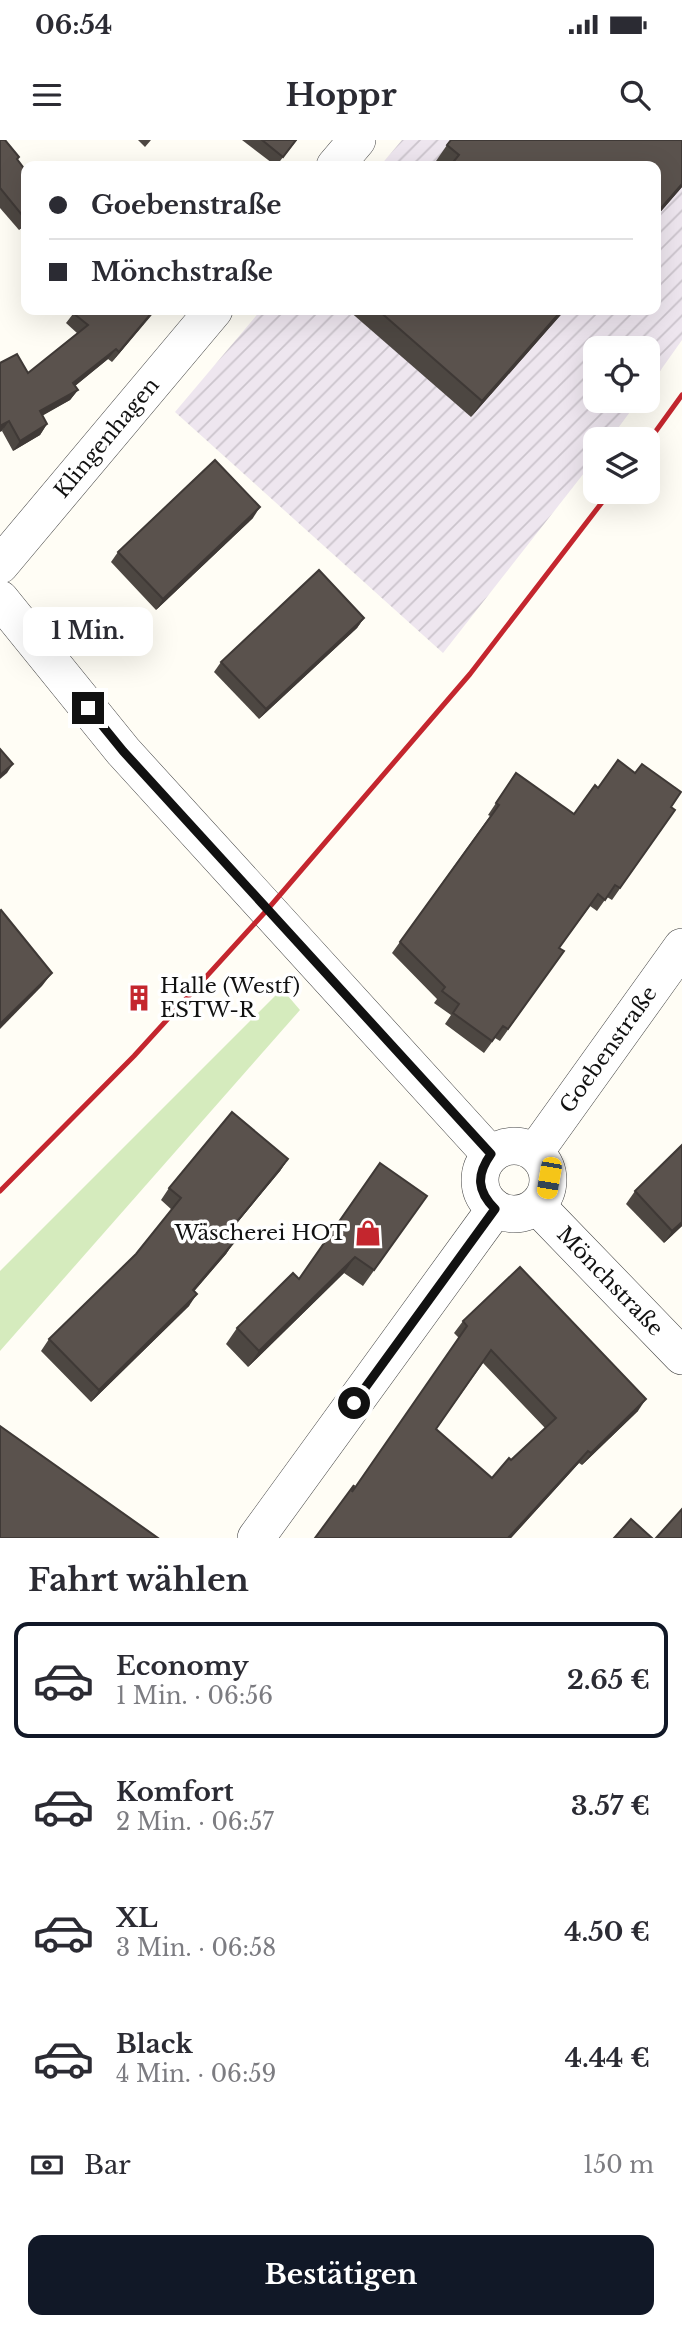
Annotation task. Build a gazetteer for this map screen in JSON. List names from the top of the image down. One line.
{"streets":{"street":["Klingenhagen","Goebenstraße","Mönchstraße"]},"crossings":[["Goebenstraße","Mönchstraße"]],"places":{"building":["Halle (Westf) ESTW-R"],"shop":["Wäscherei HOT"]},"page":{"status":"06:54","header":"Hoppr","banner":["Goebenstraße","Mönchstraße"],"bubble":"1 Min.","heading":"Fahrt wählen","list":[{"name":"Economy","note":"1 Min. · 06:56","value":"2.65 €"},{"name":"Komfort","note":"2 Min. · 06:57","value":"3.57 €"},{"name":"XL","note":"3 Min. · 06:58","value":"4.50 €"},{"name":"Black","note":"4 Min. · 06:59","value":"4.44 €"}],"pay":["Bar","150 m"],"buttons":"Bestätigen"}}
